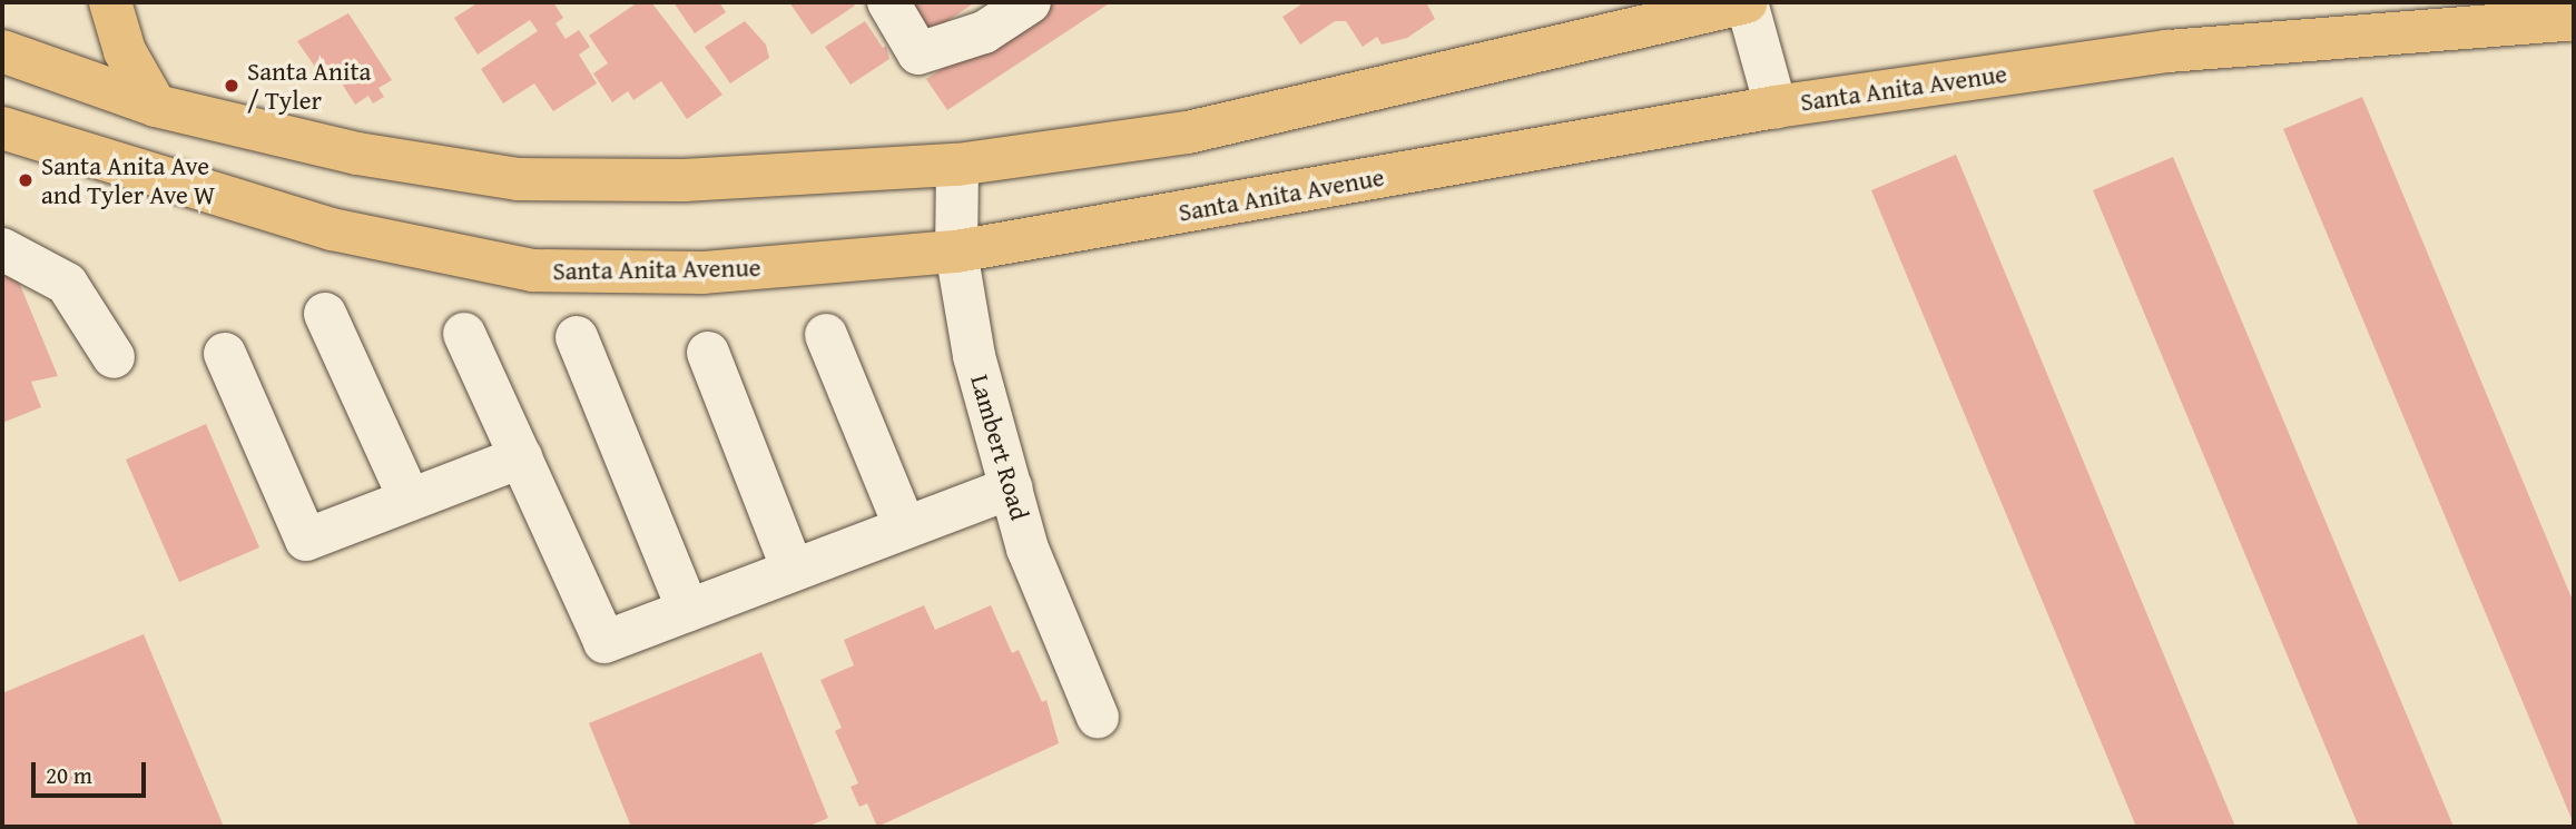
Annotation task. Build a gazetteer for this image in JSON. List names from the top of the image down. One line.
{"streets":{"main road":["Santa Anita Avenue"],"street":["Lambert Road"]},"crossings":[["Santa Anita Avenue","Lambert Road"]],"places":["Santa Anita / Tyler","Santa Anita Ave and Tyler Ave W"],"scale_bar":"20 m"}
